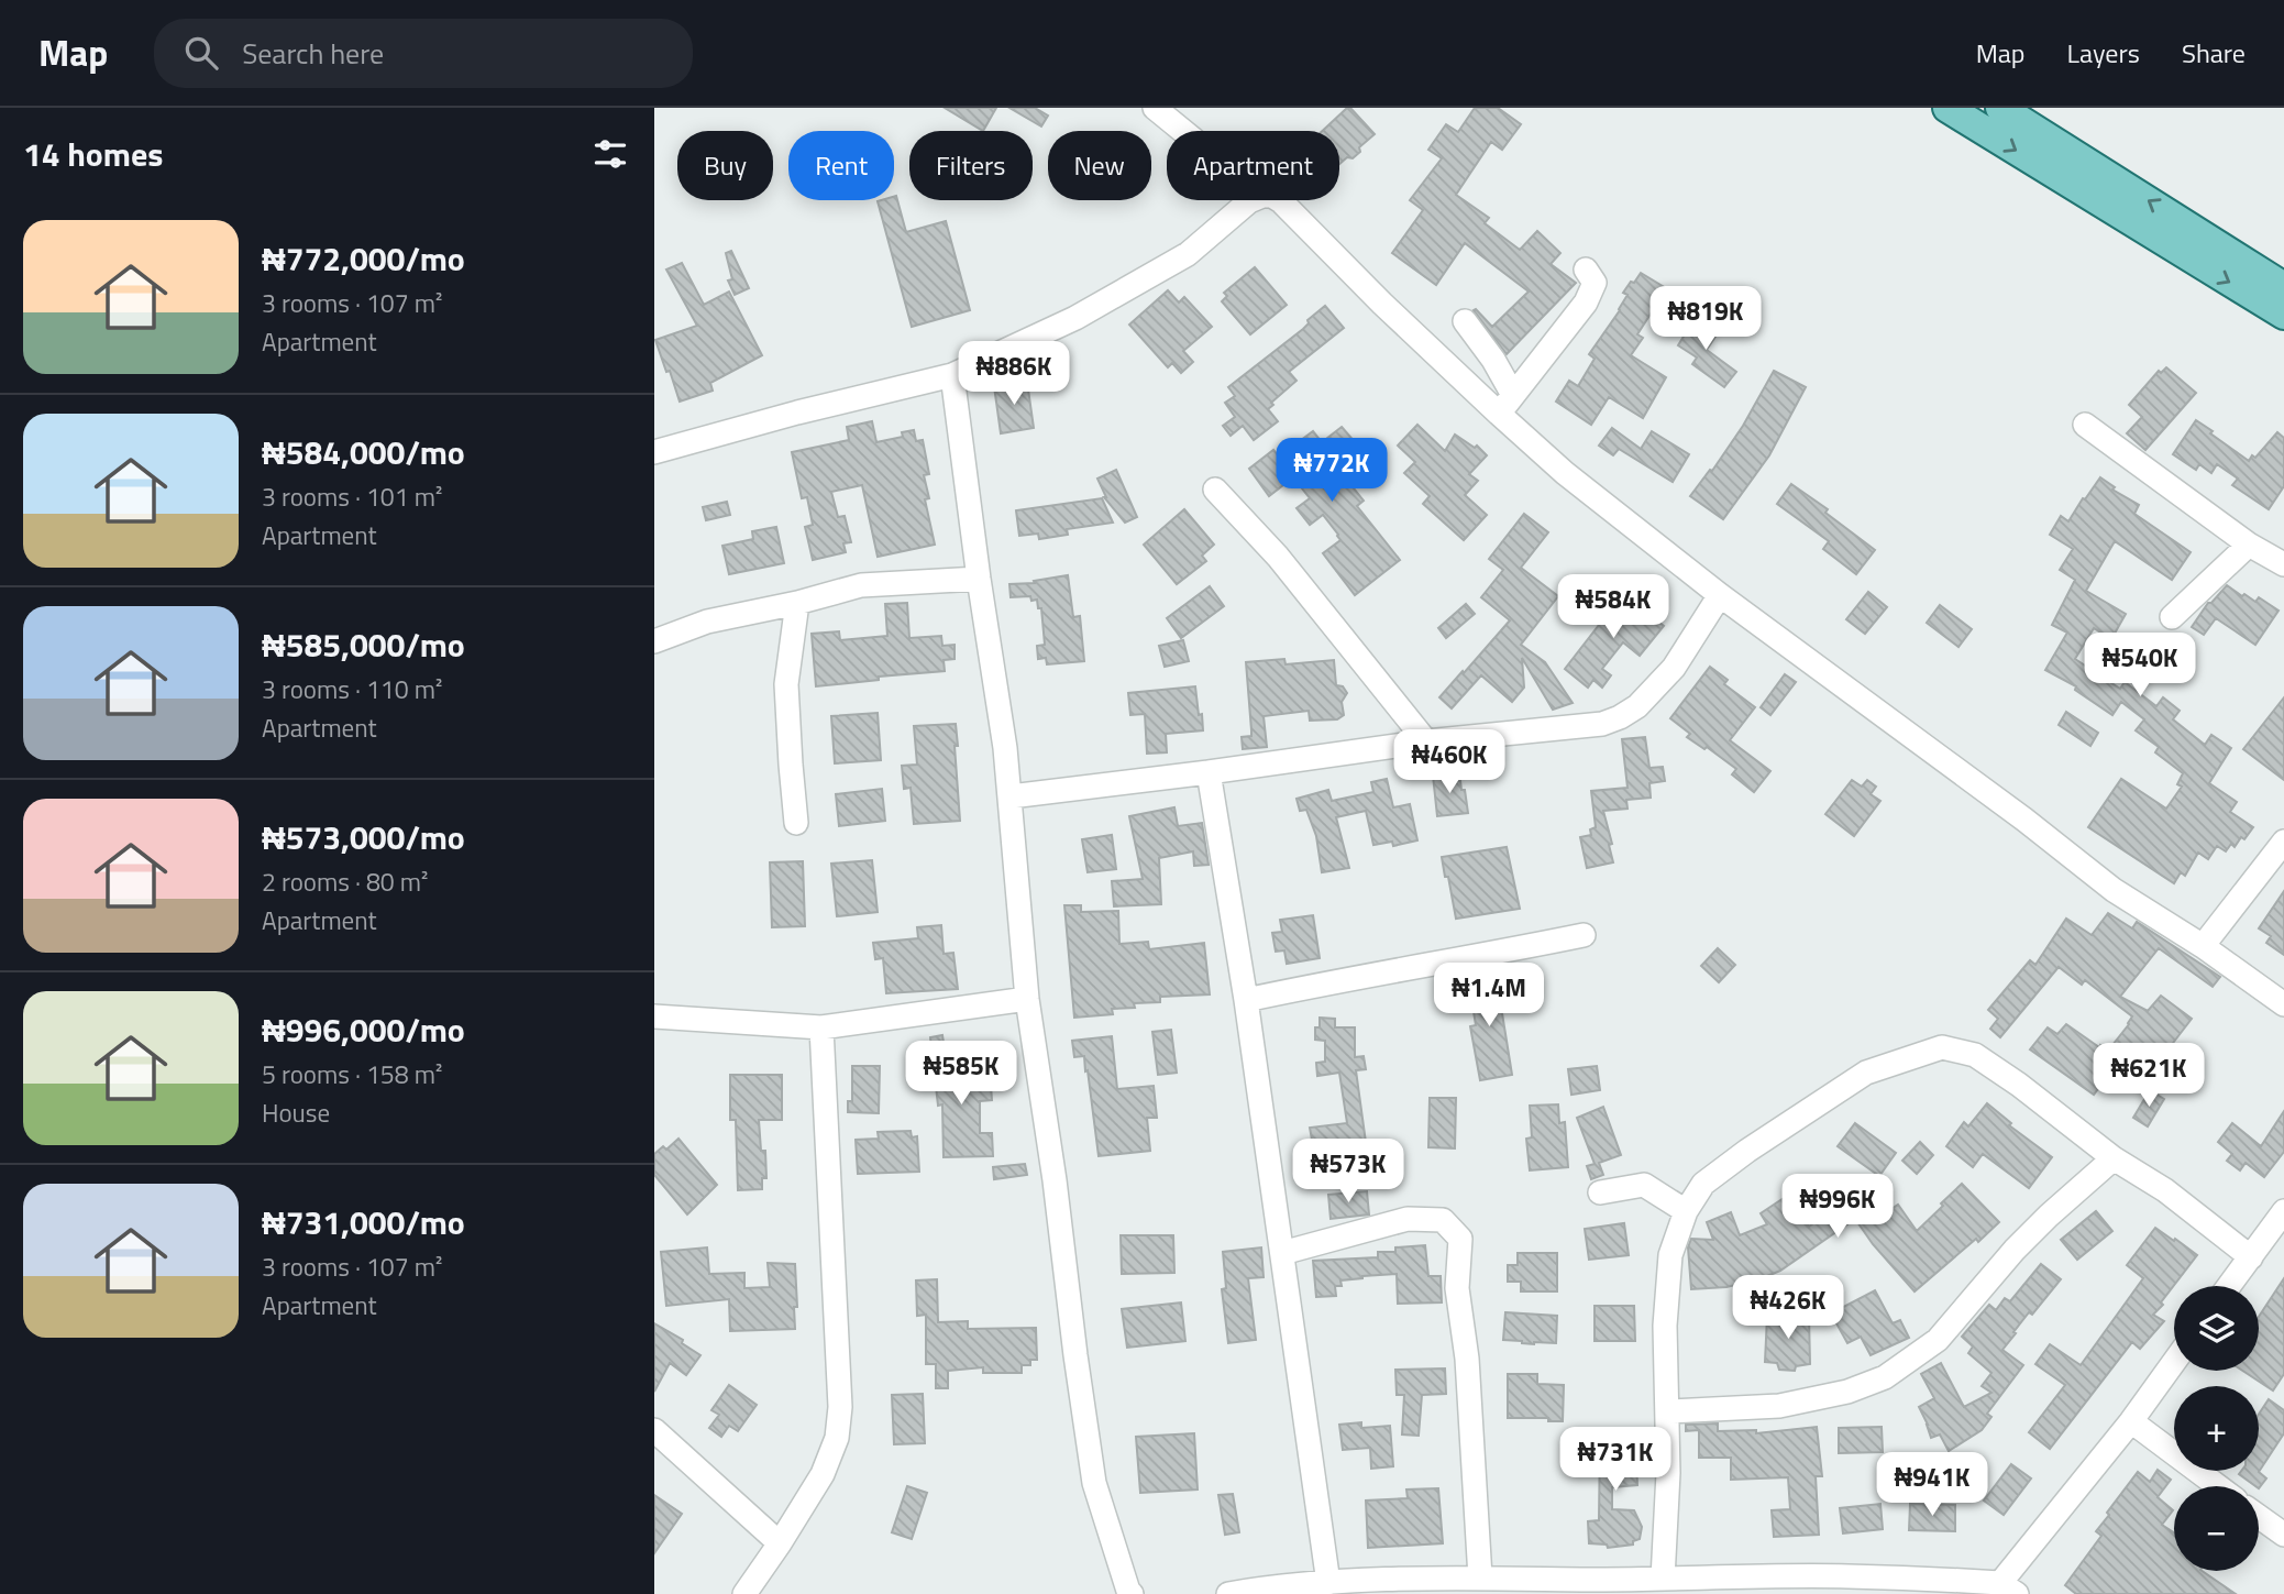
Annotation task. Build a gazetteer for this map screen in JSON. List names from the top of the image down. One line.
{"page":{"header":"Map","search":"Search here","nav":["Map","Layers","Share"],"heading":"14 homes","chip":["Buy","Rent","Filters","New","Apartment"],"list":[{"name":"₦772,000/mo","note":"3 rooms · 107 m² · Apartment"},{"name":"₦584,000/mo","note":"3 rooms · 101 m² · Apartment"},{"name":"₦585,000/mo","note":"3 rooms · 110 m² · Apartment"},{"name":"₦573,000/mo","note":"2 rooms · 80 m² · Apartment"},{"name":"₦996,000/mo","note":"5 rooms · 158 m² · House"},{"name":"₦731,000/mo","note":"3 rooms · 107 m² · Apartment"}],"price":["₦819K","₦886K","₦772K","₦584K","₦540K","₦460K","₦1.4M","₦585K","₦621K","₦573K","₦996K","₦426K","₦731K","₦941K"],"map_buttons":["+","−"]}}
